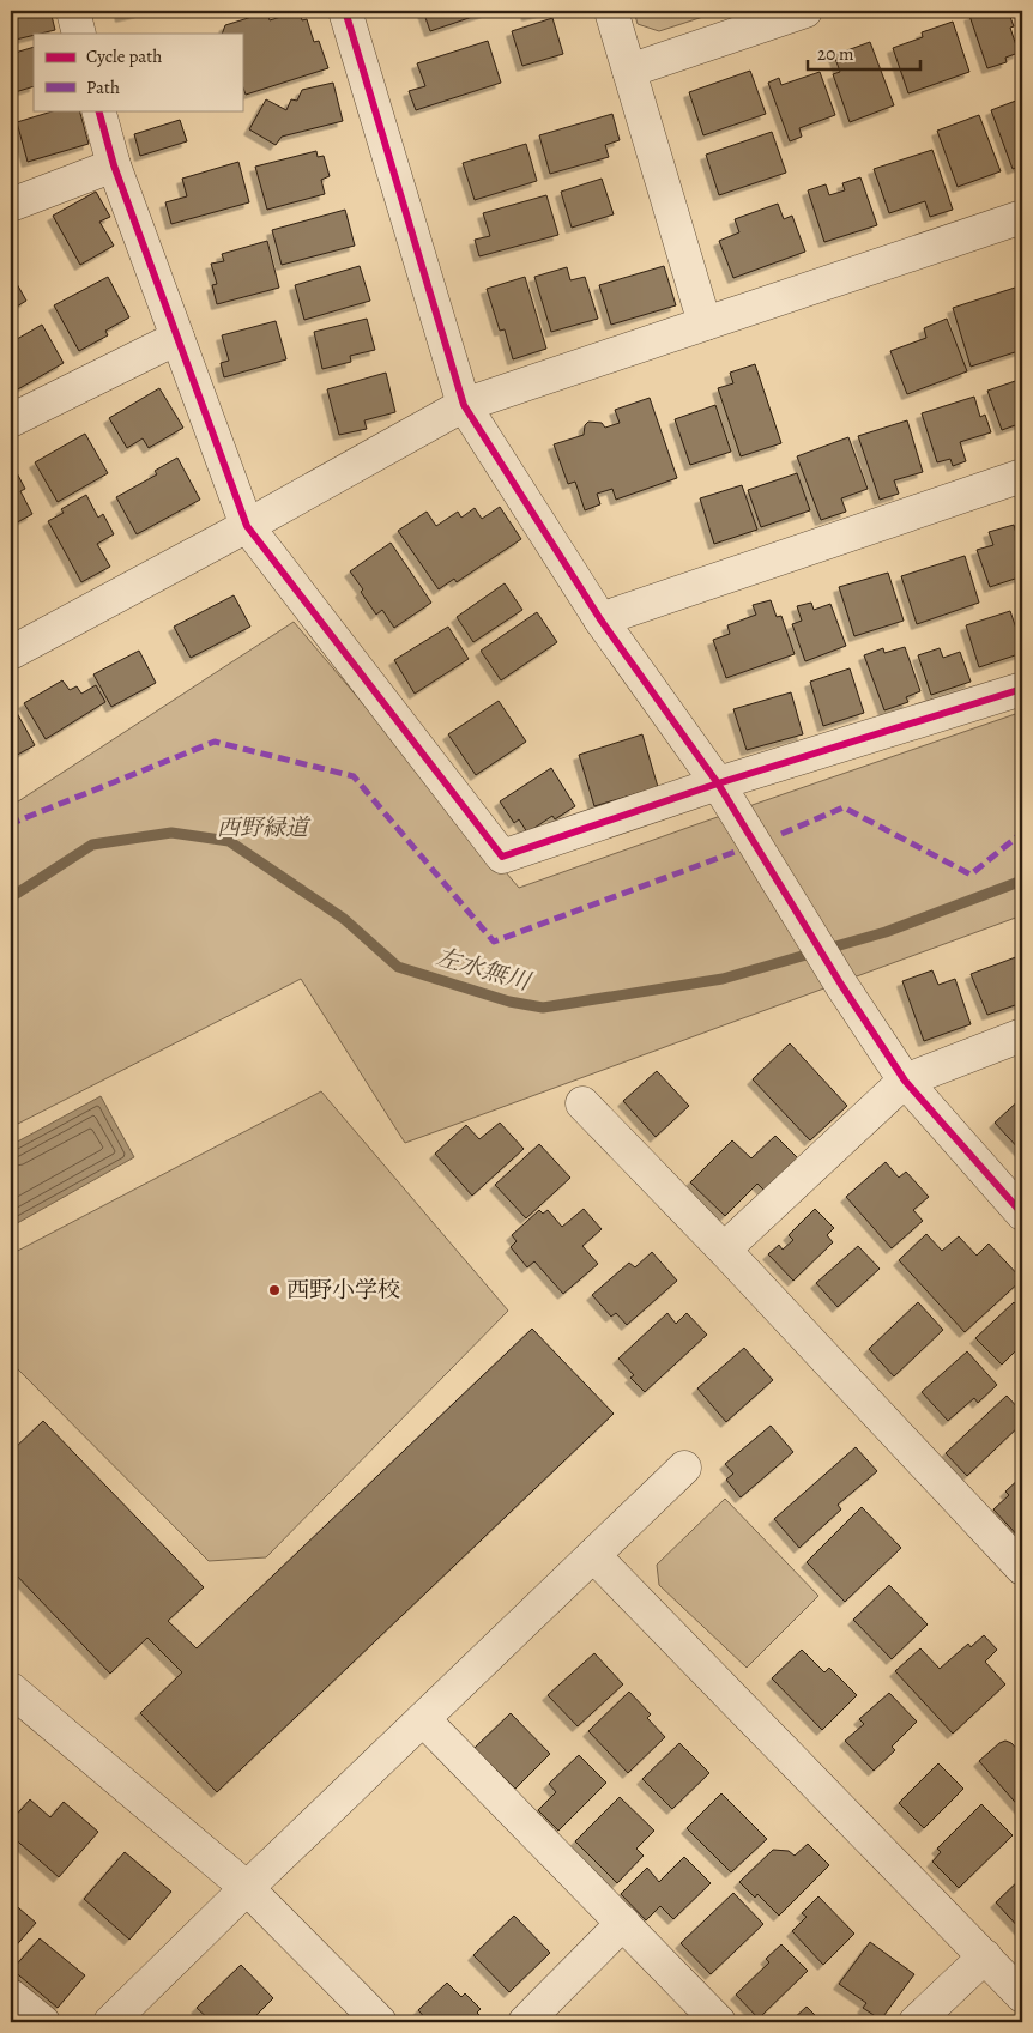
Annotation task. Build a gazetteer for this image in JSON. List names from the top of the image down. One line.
{"water":["左水無川"],"parks":["西野緑道"],"places":["西野小学校"],"legend":["Cycle path","Path"],"scale_bar":"20 m"}
